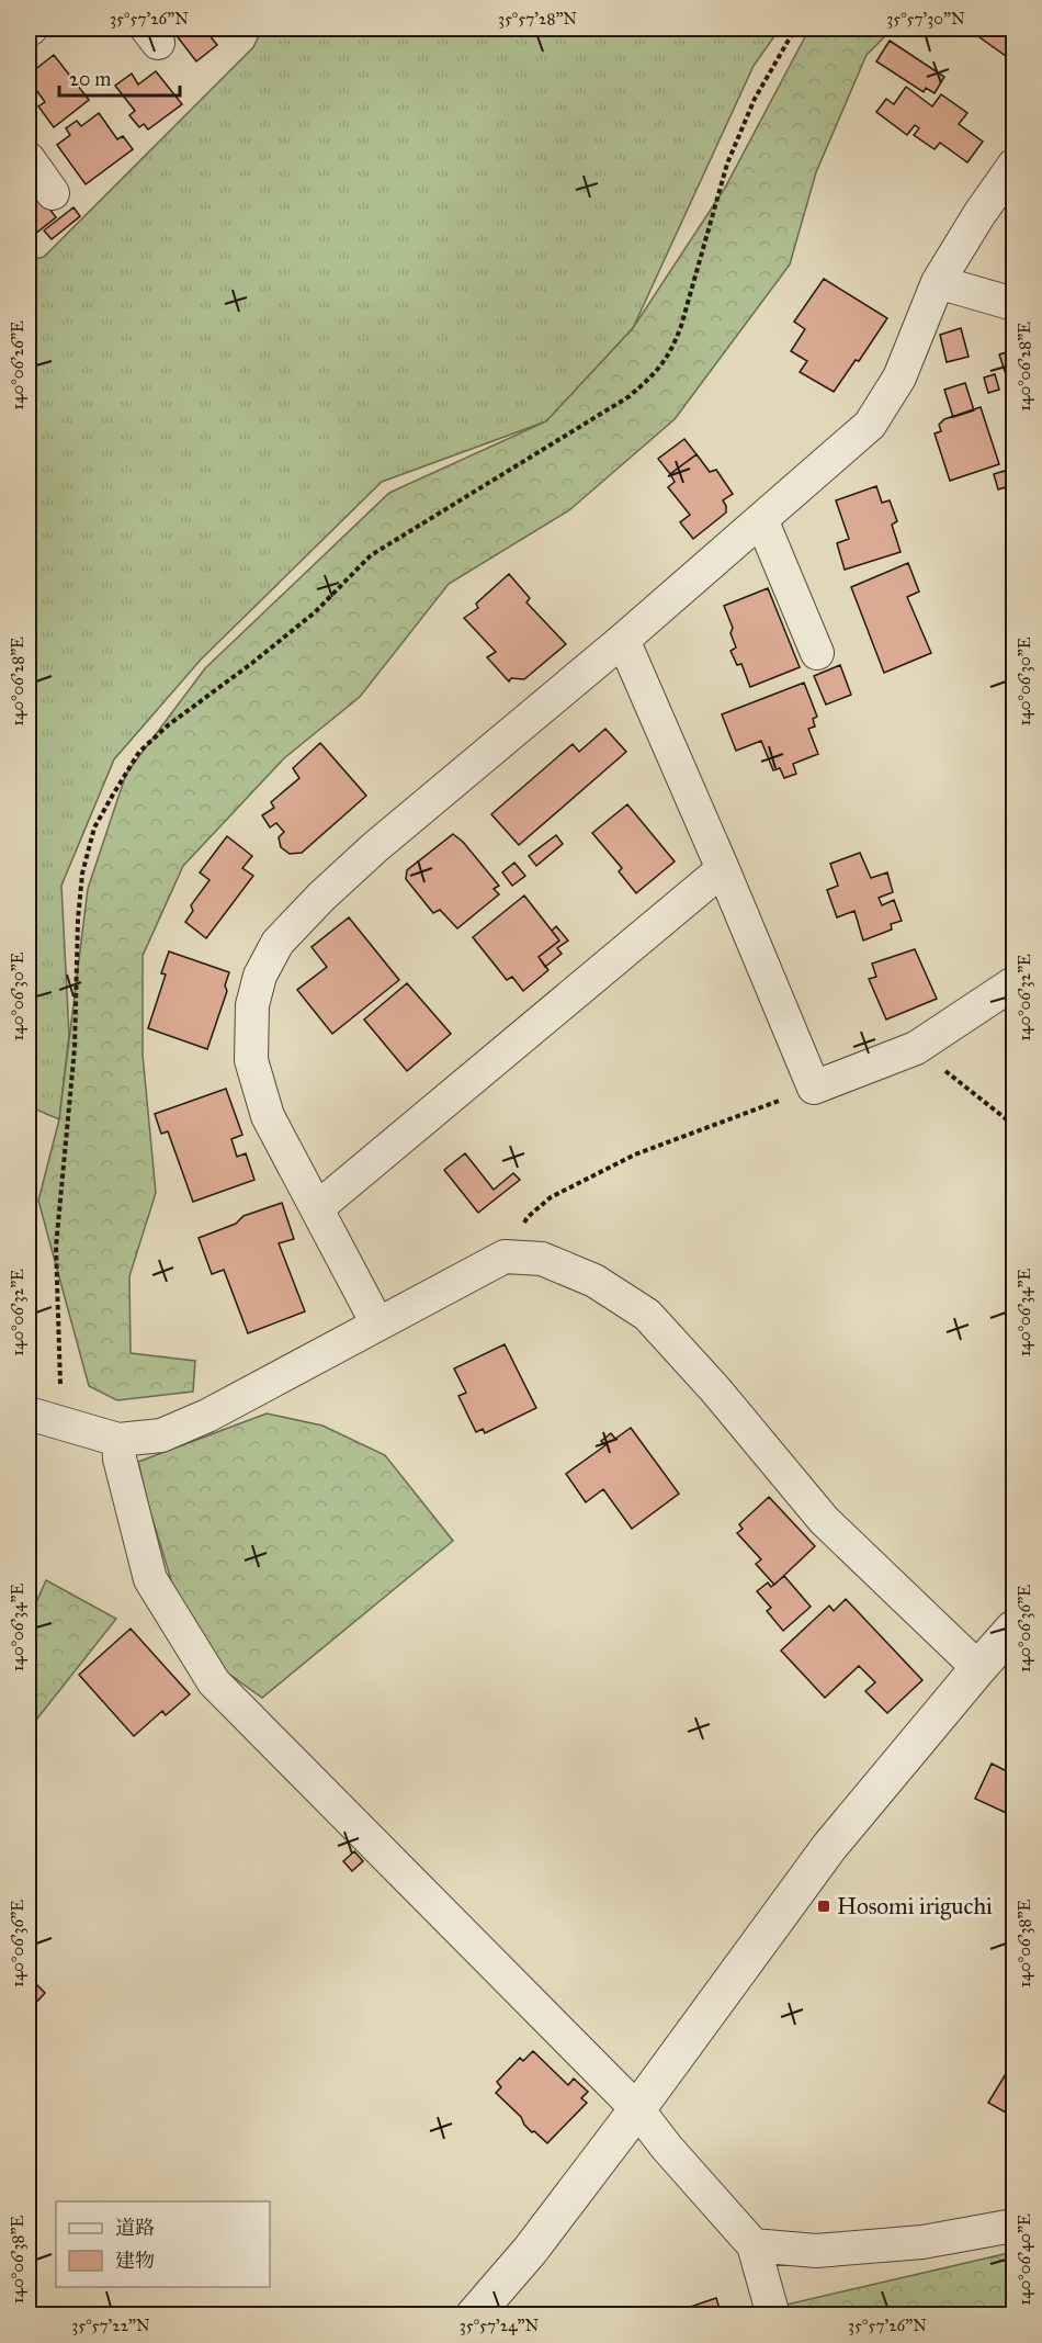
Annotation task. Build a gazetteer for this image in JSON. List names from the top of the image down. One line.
{"places":{"transit":["Hosomi iriguchi"]},"legend":["道路","建物"],"scale_bar":"20 m","coordinates":["35°57'26\"N","35°57'28\"N","35°57'30\"N","140°06'26\"E","140°06'28\"E","140°06'30\"E","140°06'32\"E","140°06'34\"E","140°06'36\"E","140°06'38\"E","140°06'40\"E","35°57'22\"N","35°57'24\"N"]}
